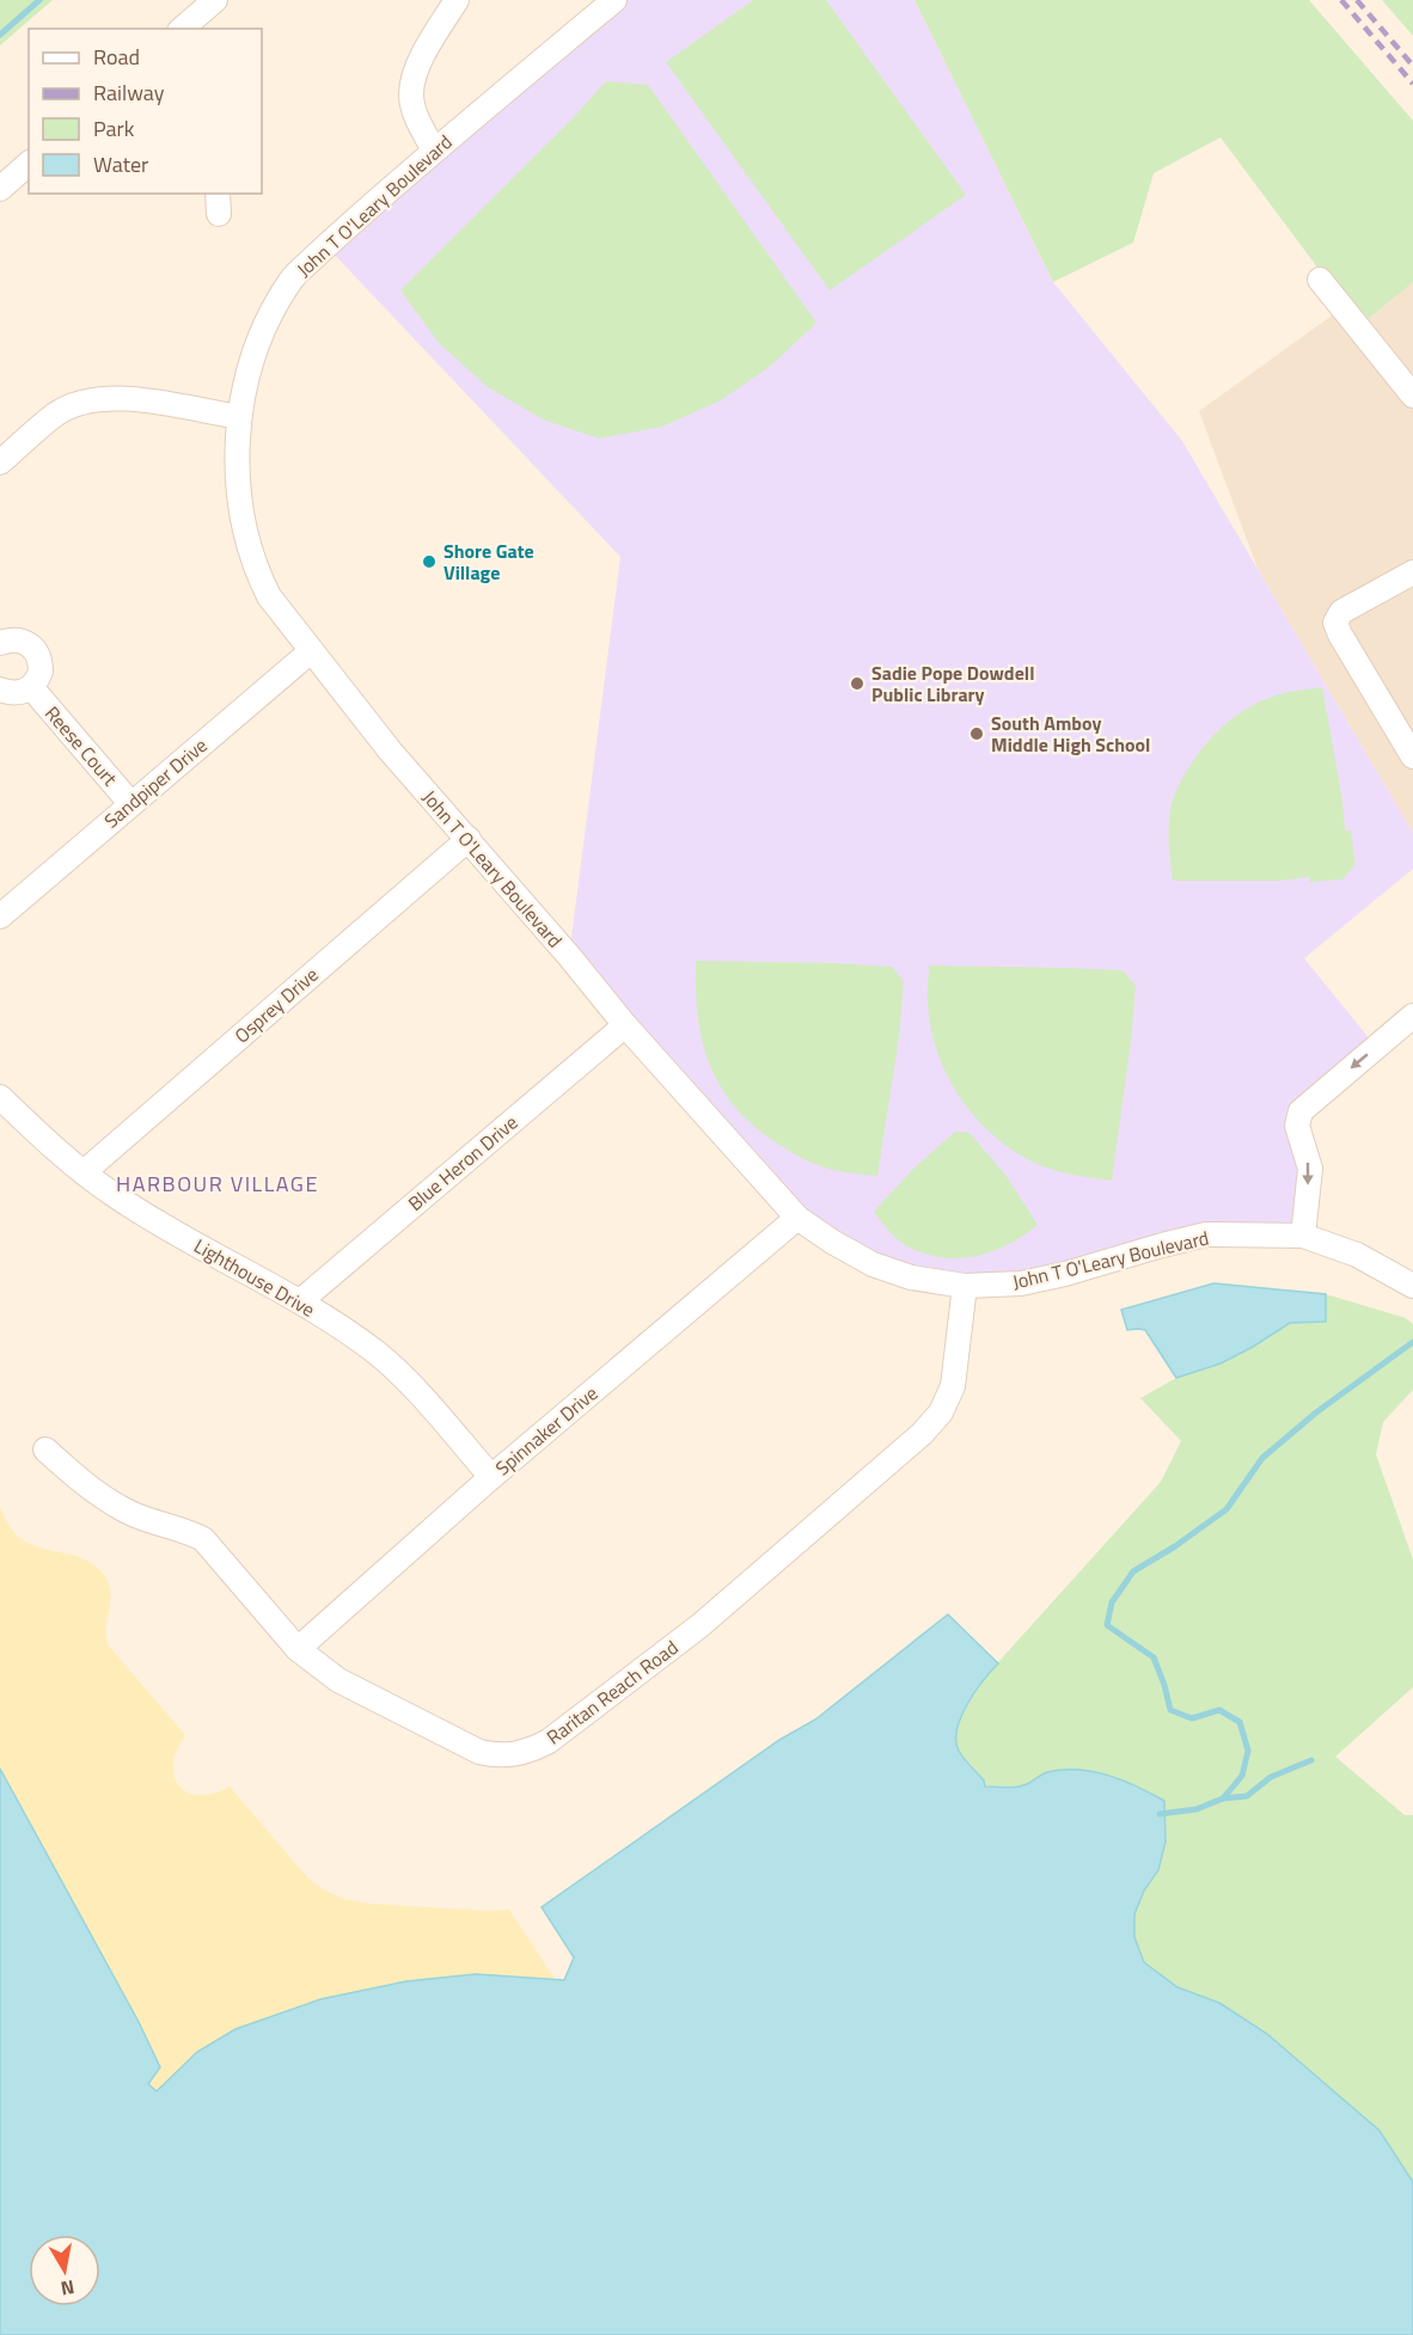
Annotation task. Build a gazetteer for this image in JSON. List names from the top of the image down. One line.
{"streets":{"street":["John T O'Leary Boulevard","Reese Court","Sandpiper Drive","Osprey Drive","Blue Heron Drive","Lighthouse Drive","Spinnaker Drive","Raritan Reach Road"]},"crossings":[["John T O'Leary Boulevard","Sandpiper Drive"],["John T O'Leary Boulevard","Osprey Drive"],["John T O'Leary Boulevard","Blue Heron Drive"],["John T O'Leary Boulevard","Spinnaker Drive"],["John T O'Leary Boulevard","Raritan Reach Road"],["Reese Court","Sandpiper Drive"],["Osprey Drive","Lighthouse Drive"],["Blue Heron Drive","Lighthouse Drive"],["Lighthouse Drive","Spinnaker Drive"],["Spinnaker Drive","Raritan Reach Road"]],"districts":["HARBOUR VILLAGE"],"places":["Shore Gate Village","Sadie Pope Dowdell Public Library","South Amboy Middle High School"],"legend":["Road","Railway","Park","Water"],"north":"bottom"}
